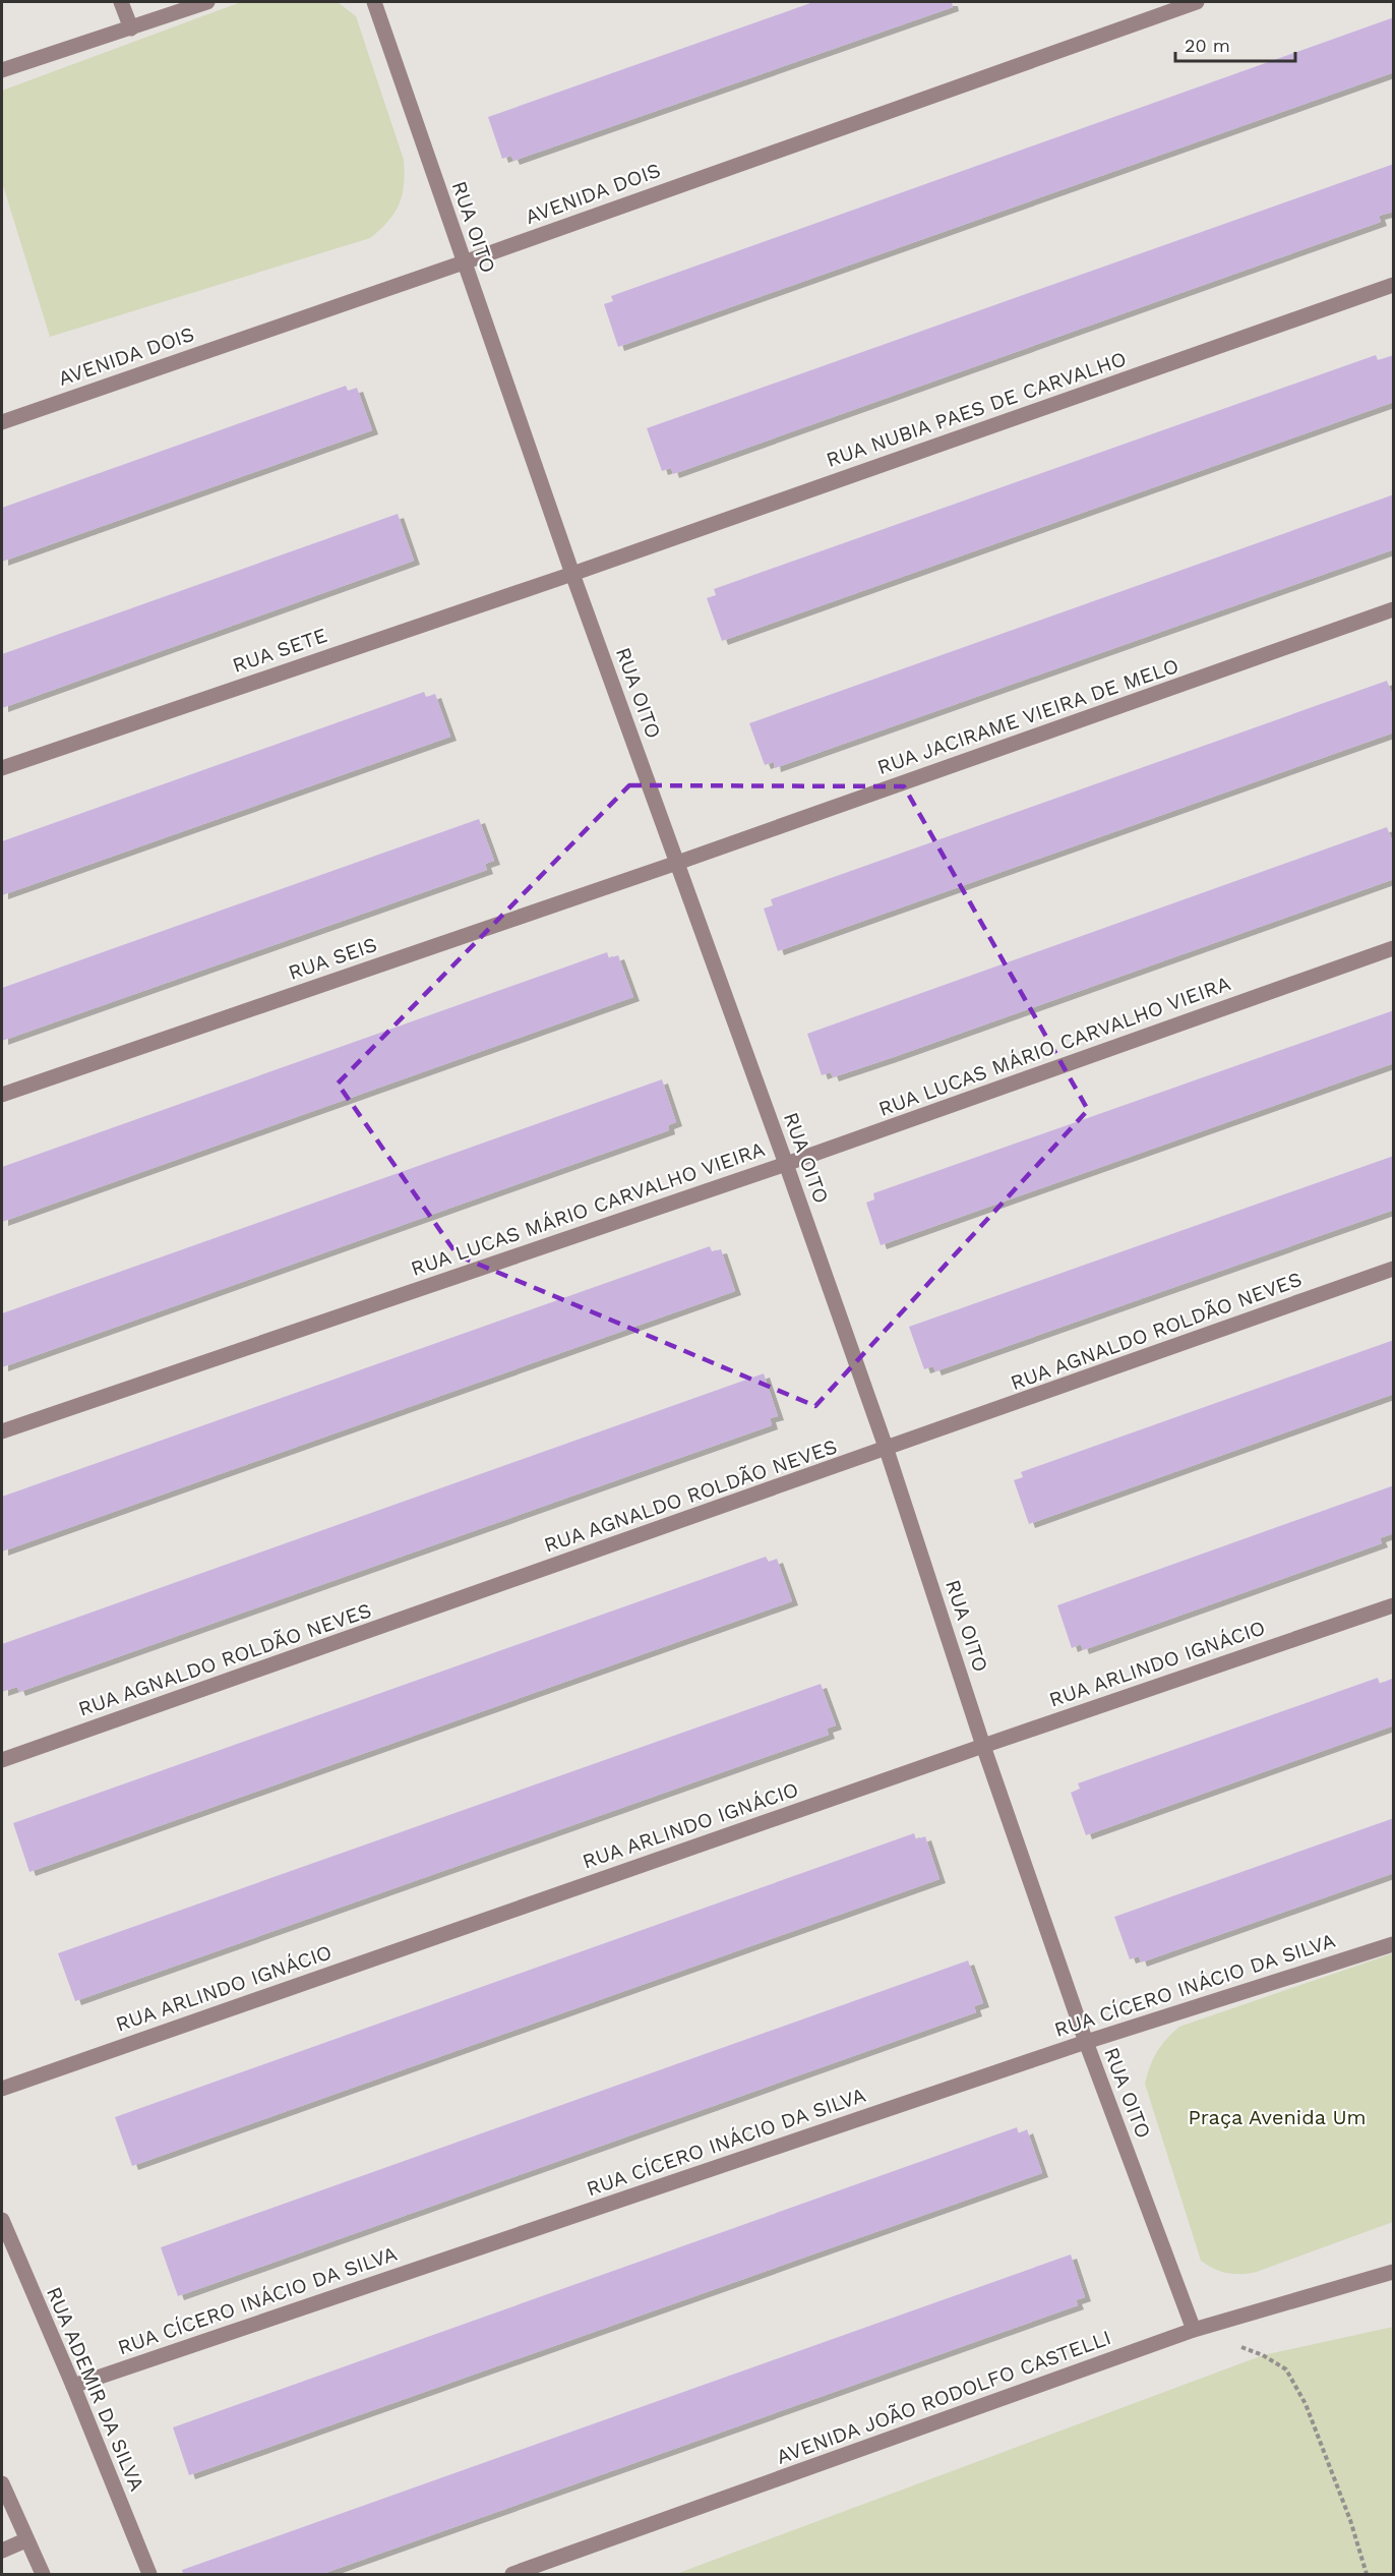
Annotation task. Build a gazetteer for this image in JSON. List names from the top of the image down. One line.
{"streets":{"street":["AVENIDA DOIS","RUA OITO","RUA NUBIA PAES DE CARVALHO","RUA SETE","RUA JACIRAME VIEIRA DE MELO","RUA SEIS","RUA LUCAS MÁRIO CARVALHO VIEIRA","RUA AGNALDO ROLDÃO NEVES","RUA ARLINDO IGNÁCIO","RUA CÍCERO INÁCIO DA SILVA","RUA ADEMIR DA SILVA","AVENIDA JOÃO RODOLFO CASTELLI"]},"crossings":[["AVENIDA DOIS","RUA OITO"],["RUA OITO","RUA NUBIA PAES DE CARVALHO"],["RUA OITO","RUA SETE"],["RUA OITO","RUA JACIRAME VIEIRA DE MELO"],["RUA OITO","RUA SEIS"],["RUA OITO","RUA LUCAS MÁRIO CARVALHO VIEIRA"],["RUA OITO","RUA AGNALDO ROLDÃO NEVES"],["RUA OITO","RUA ARLINDO IGNÁCIO"],["RUA OITO","RUA CÍCERO INÁCIO DA SILVA"],["RUA OITO","AVENIDA JOÃO RODOLFO CASTELLI"],["RUA NUBIA PAES DE CARVALHO","RUA SETE"],["RUA JACIRAME VIEIRA DE MELO","RUA SEIS"],["RUA CÍCERO INÁCIO DA SILVA","RUA ADEMIR DA SILVA"]],"parks":["Praça Avenida Um"],"scale_bar":"20 m"}
